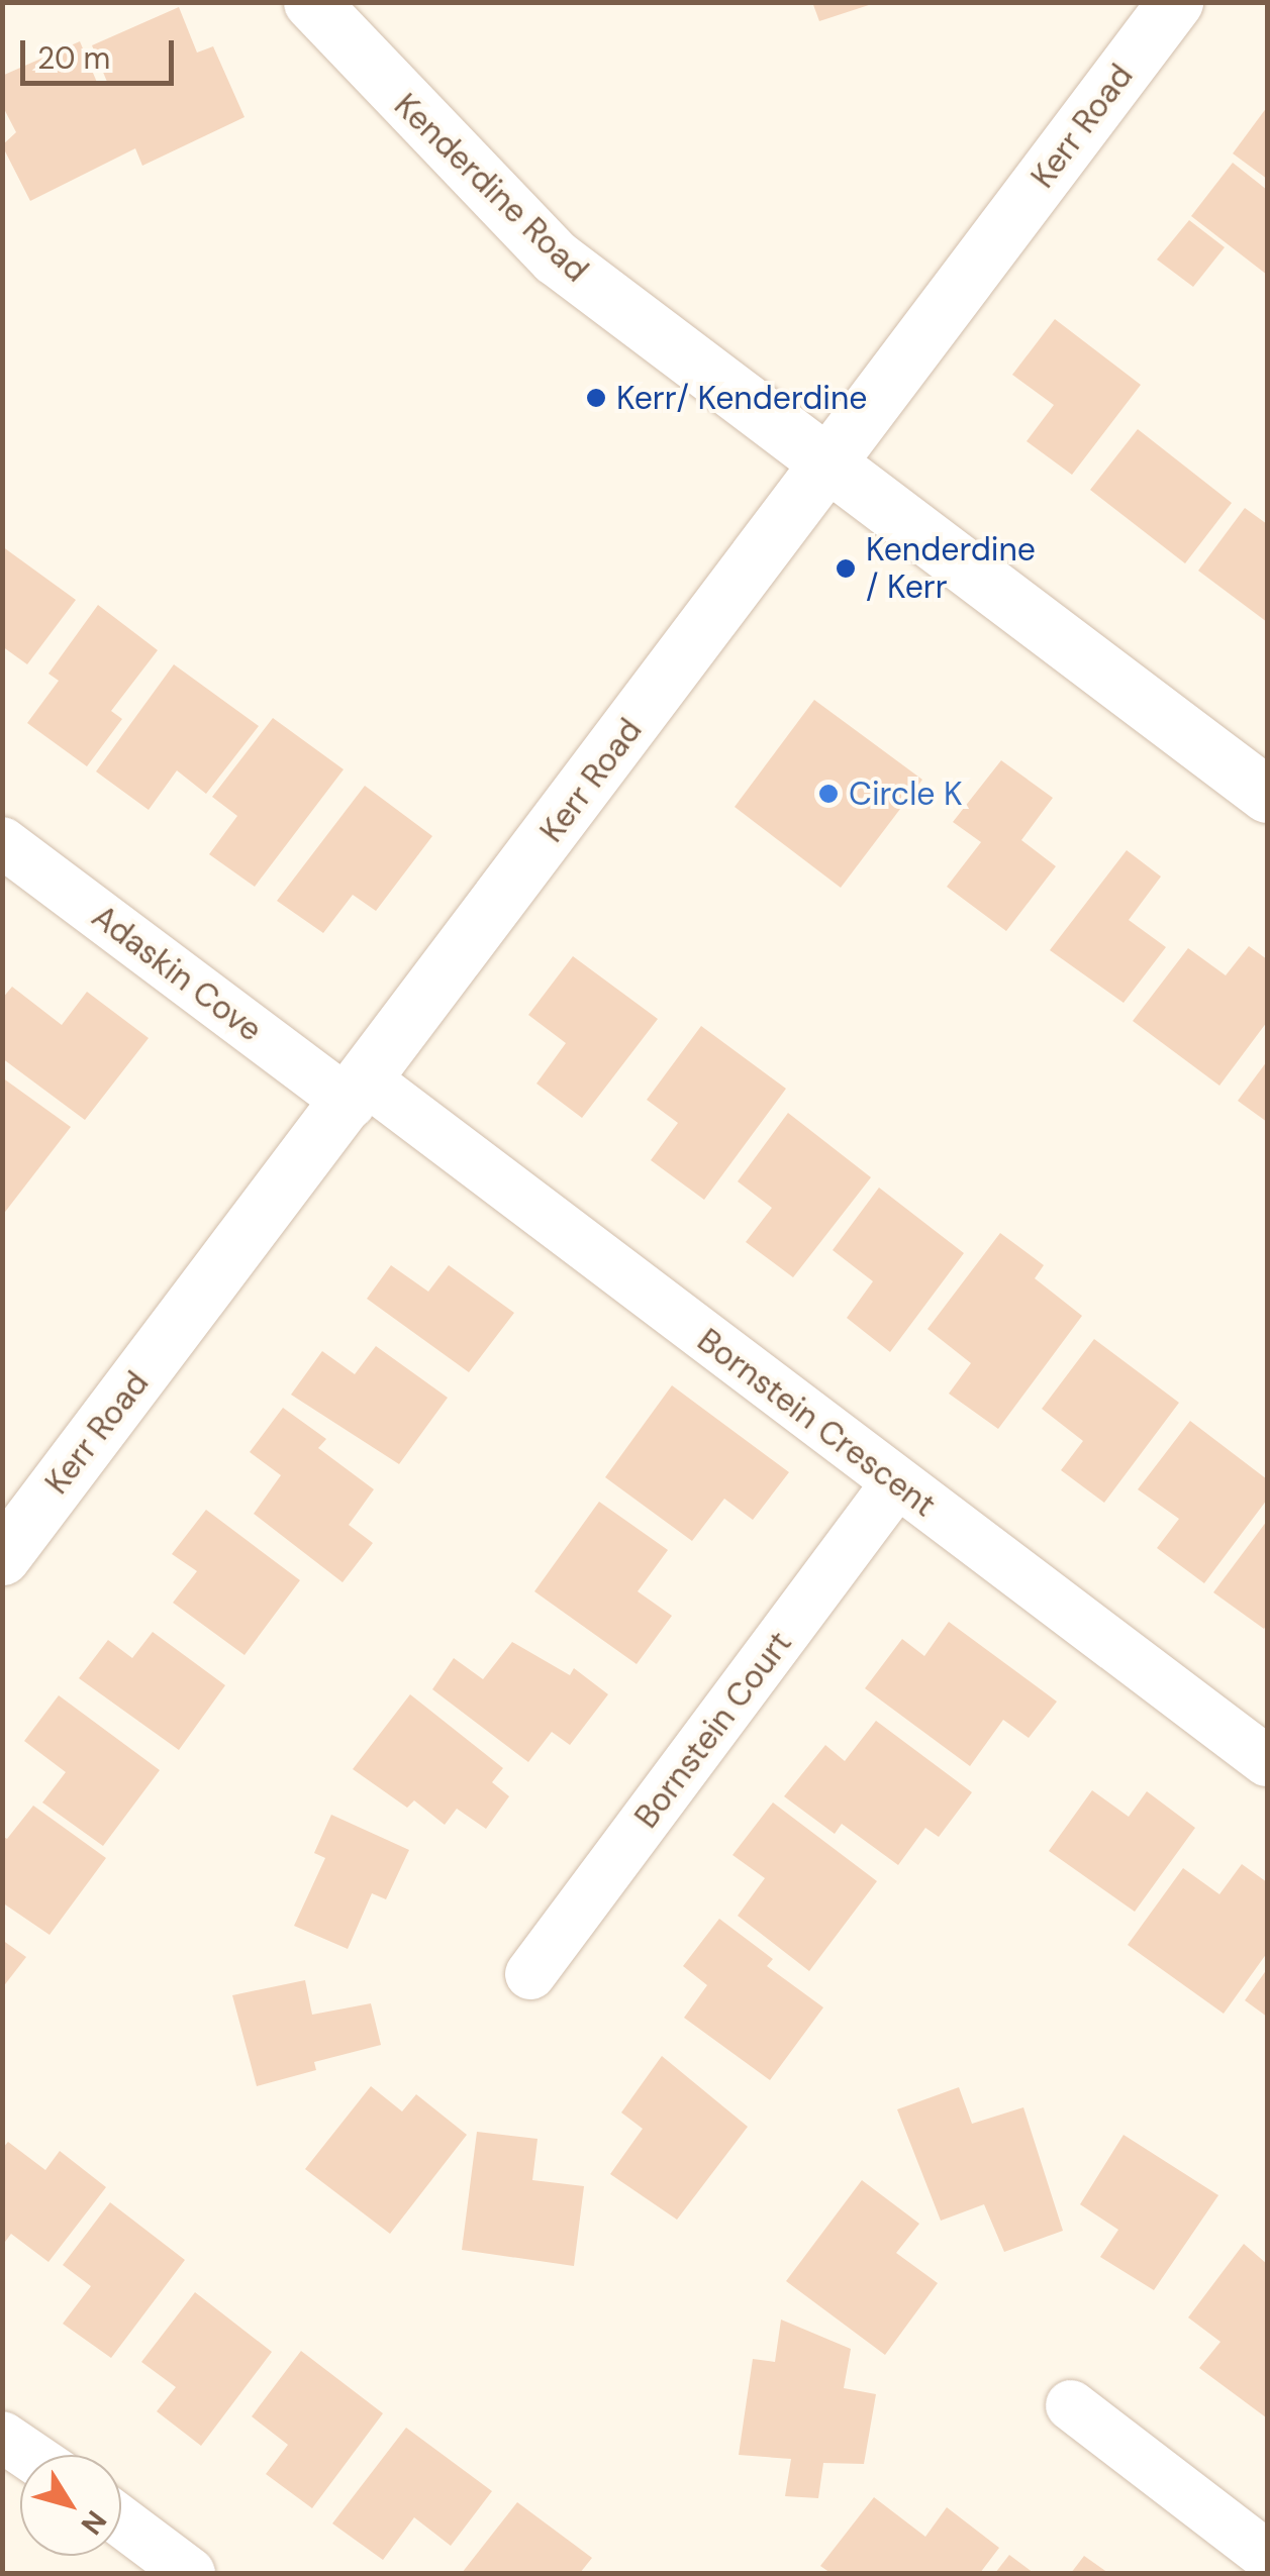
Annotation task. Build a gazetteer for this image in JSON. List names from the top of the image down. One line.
{"streets":{"street":["Kerr Road","Kenderdine Road","Adaskin Cove","Bornstein Crescent","Bornstein Court"]},"crossings":[["Kerr Road","Kenderdine Road"],["Kerr Road","Adaskin Cove"],["Kerr Road","Bornstein Crescent"],["Adaskin Cove","Bornstein Crescent"],["Bornstein Crescent","Bornstein Court"]],"places":["Kerr/ Kenderdine","Kenderdine / Kerr","Circle K"],"scale_bar":"20 m","north":"bottom right"}
